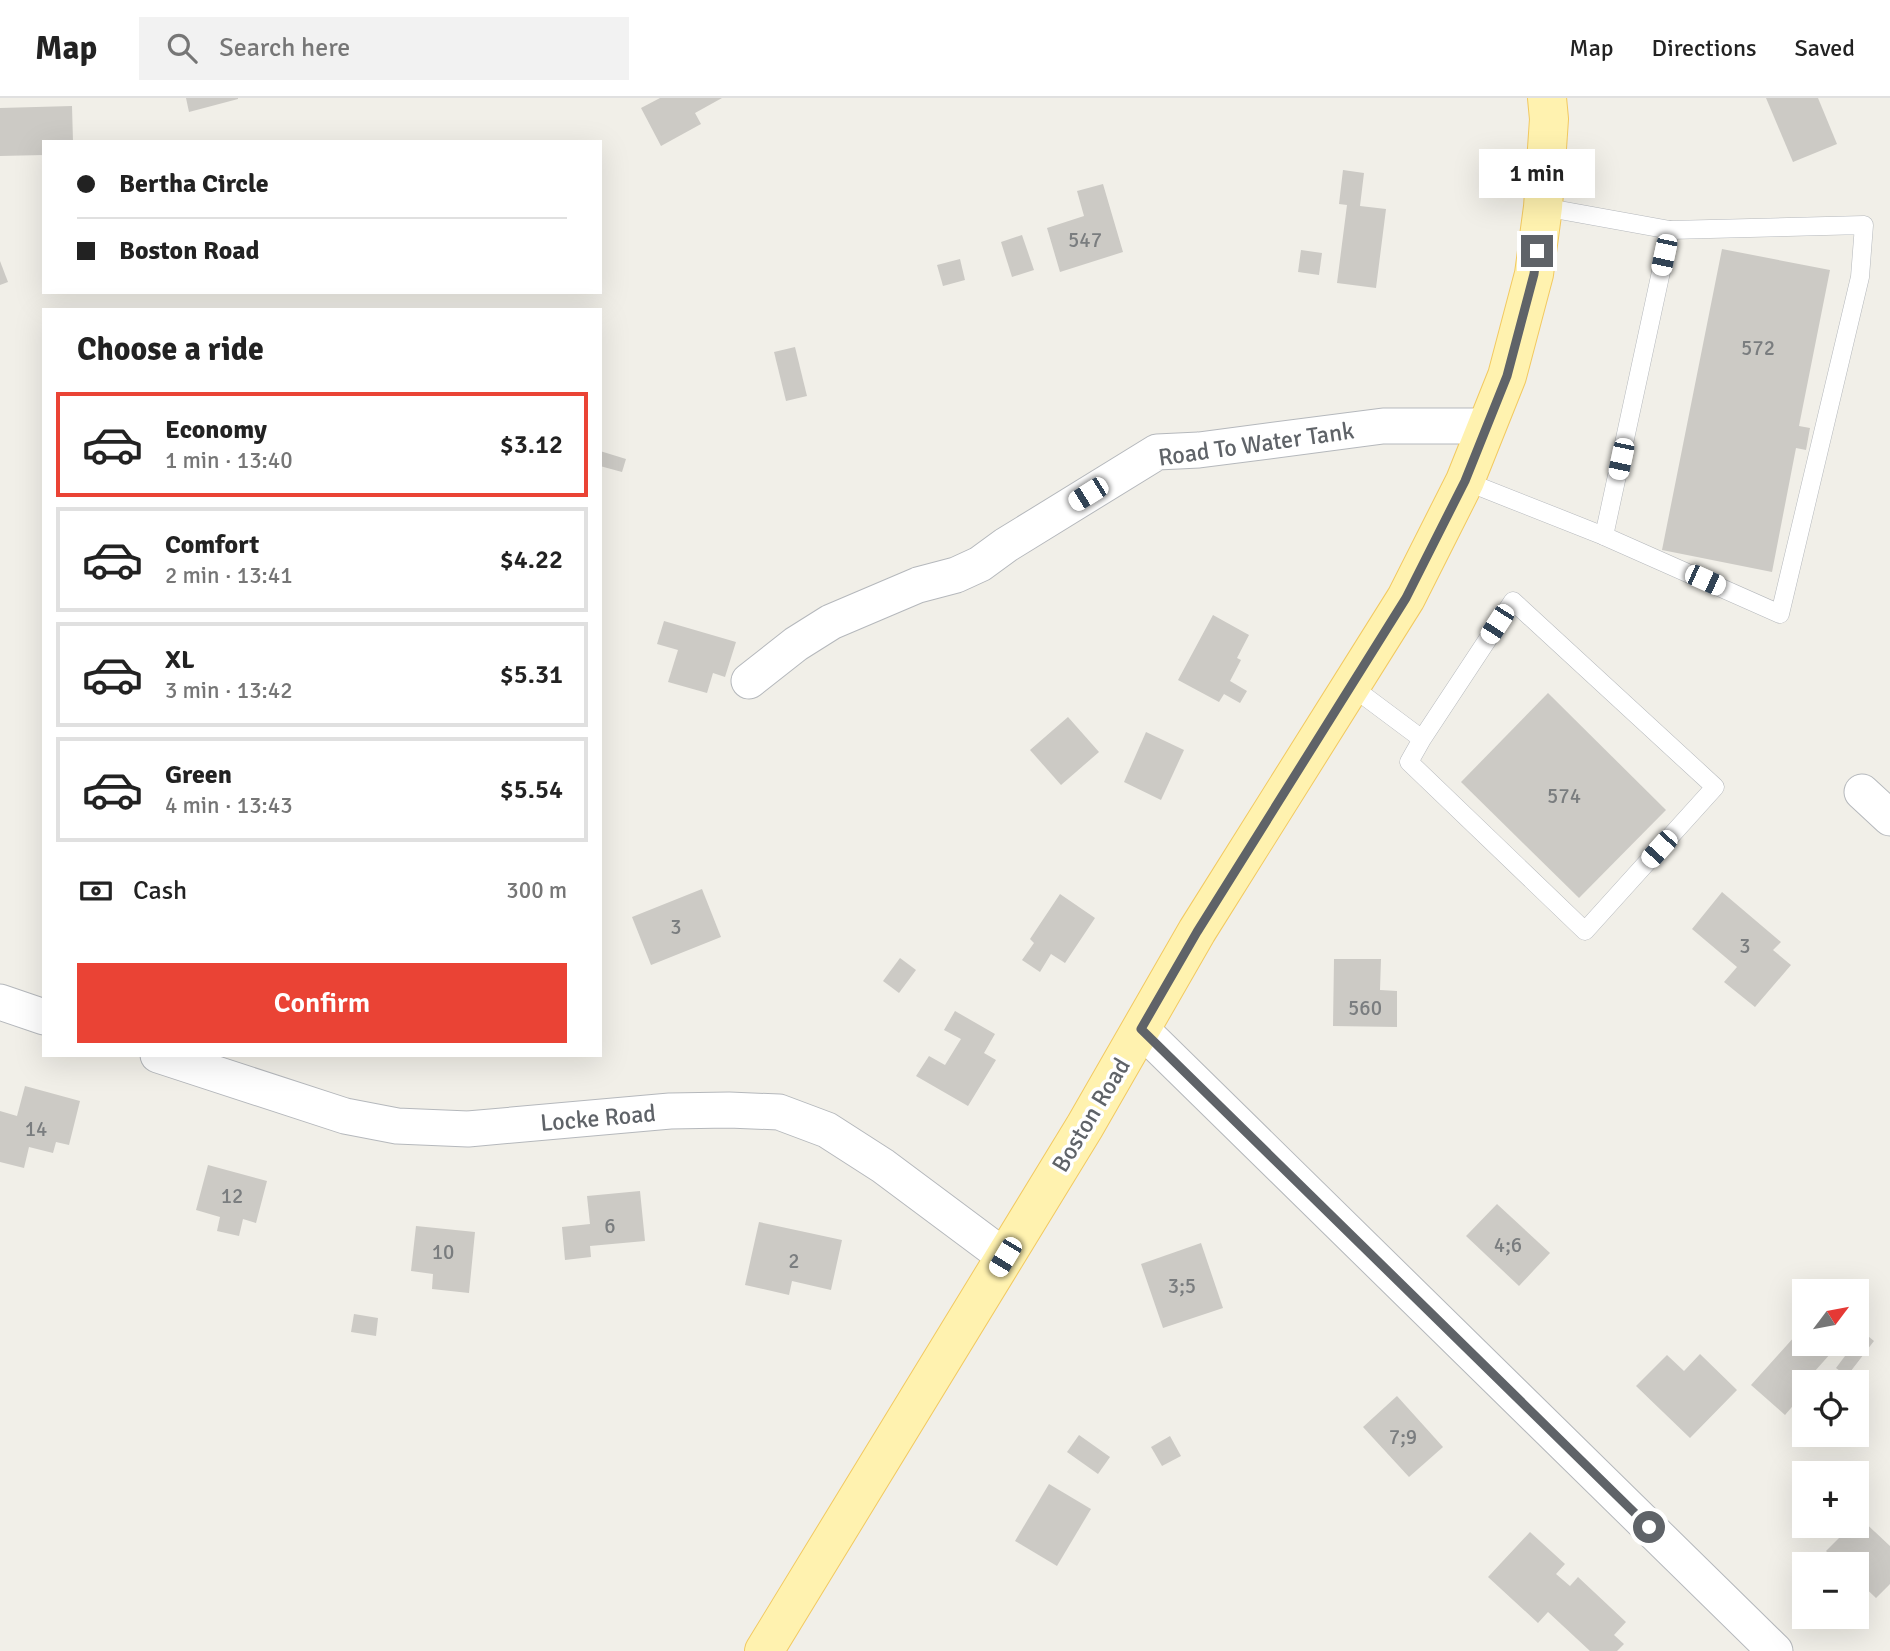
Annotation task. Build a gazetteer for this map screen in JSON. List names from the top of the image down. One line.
{"streets":{"main road":["Boston Road"],"street":["Road To Water Tank","Locke Road"]},"crossings":[["Road To Water Tank","Boston Road"],["Boston Road","Locke Road"]],"house_numbers":["547","572","574","3","3","560","14","12","6","4;6","10","2","3;5","7;9"],"north":"top right","page":{"header":"Map","search":"Search here","nav":["Map","Directions","Saved"],"banner":["Bertha Circle","Boston Road"],"bubble":"1 min","heading":"Choose a ride","list":[{"name":"Economy","note":"1 min · 13:40","value":"$3.12"},{"name":"Comfort","note":"2 min · 13:41","value":"$4.22"},{"name":"XL","note":"3 min · 13:42","value":"$5.31"},{"name":"Green","note":"4 min · 13:43","value":"$5.54"}],"pay":["Cash","300 m"],"buttons":"Confirm","map_buttons":["+","−"]}}
